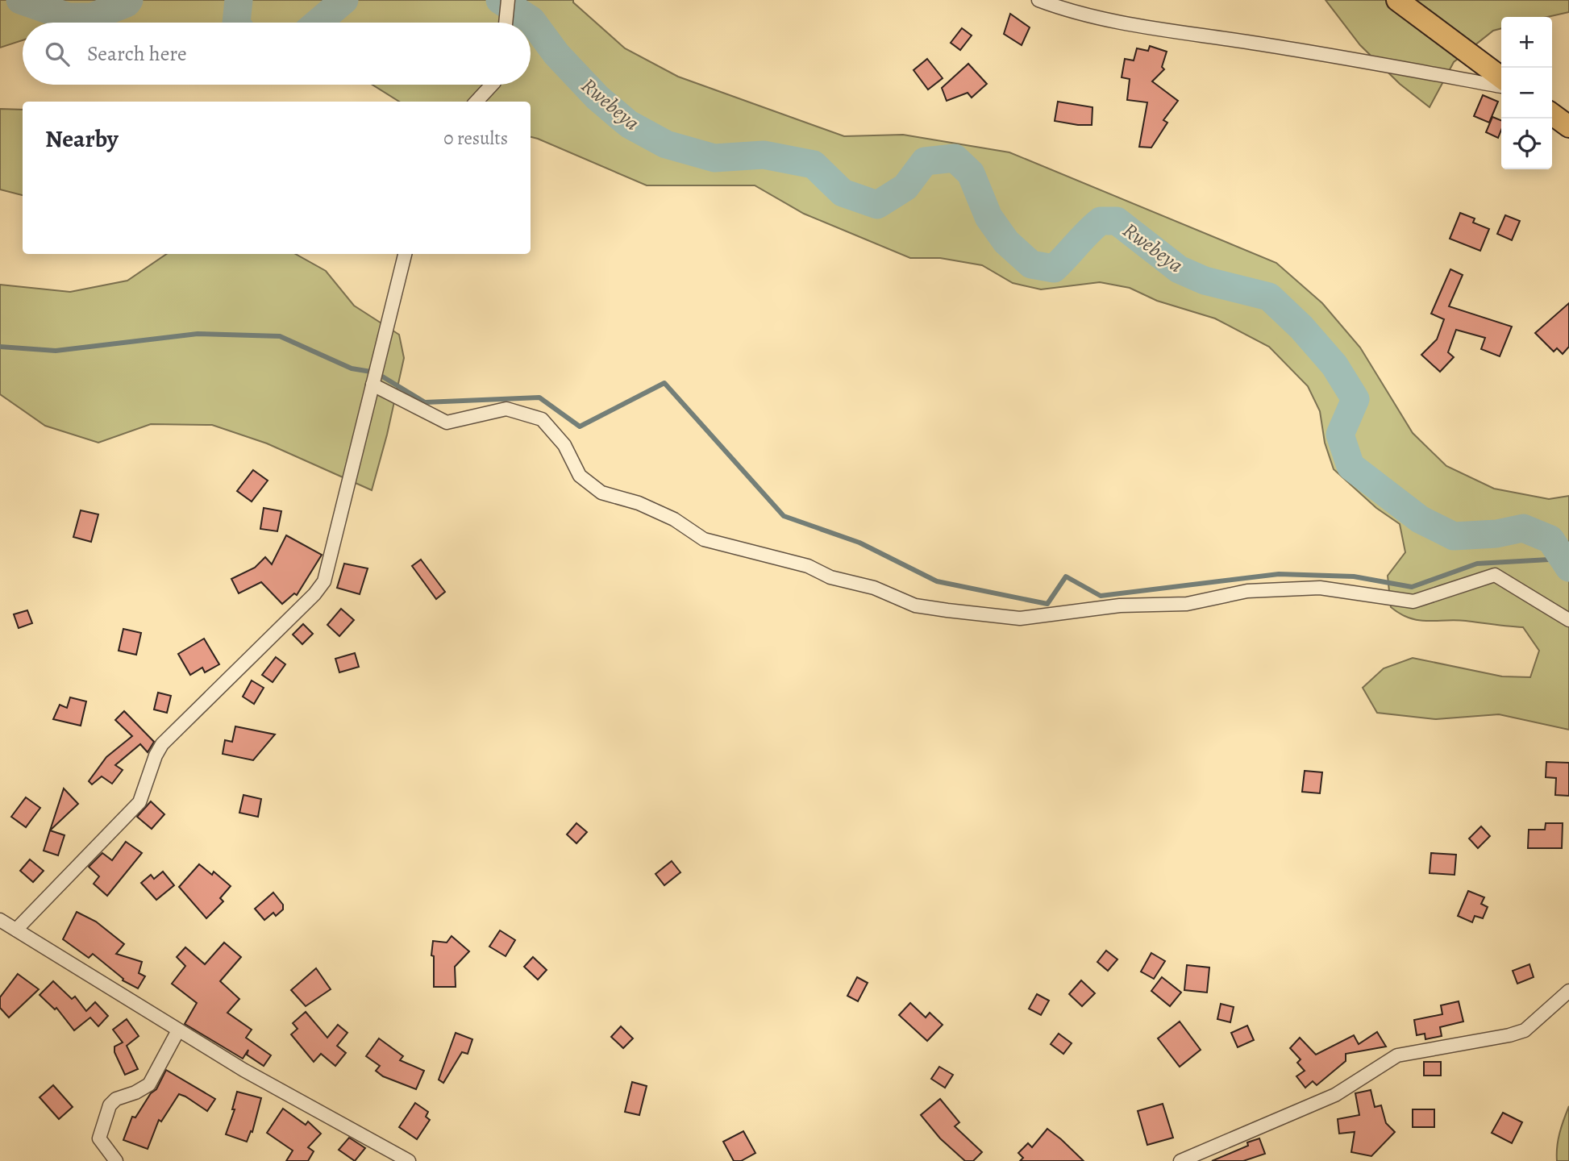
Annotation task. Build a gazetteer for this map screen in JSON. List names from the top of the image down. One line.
{"water":["Rwebeya"],"page":{"map_buttons":["+","−"],"search":"Search here","heading":["Nearby","0 results"]}}
